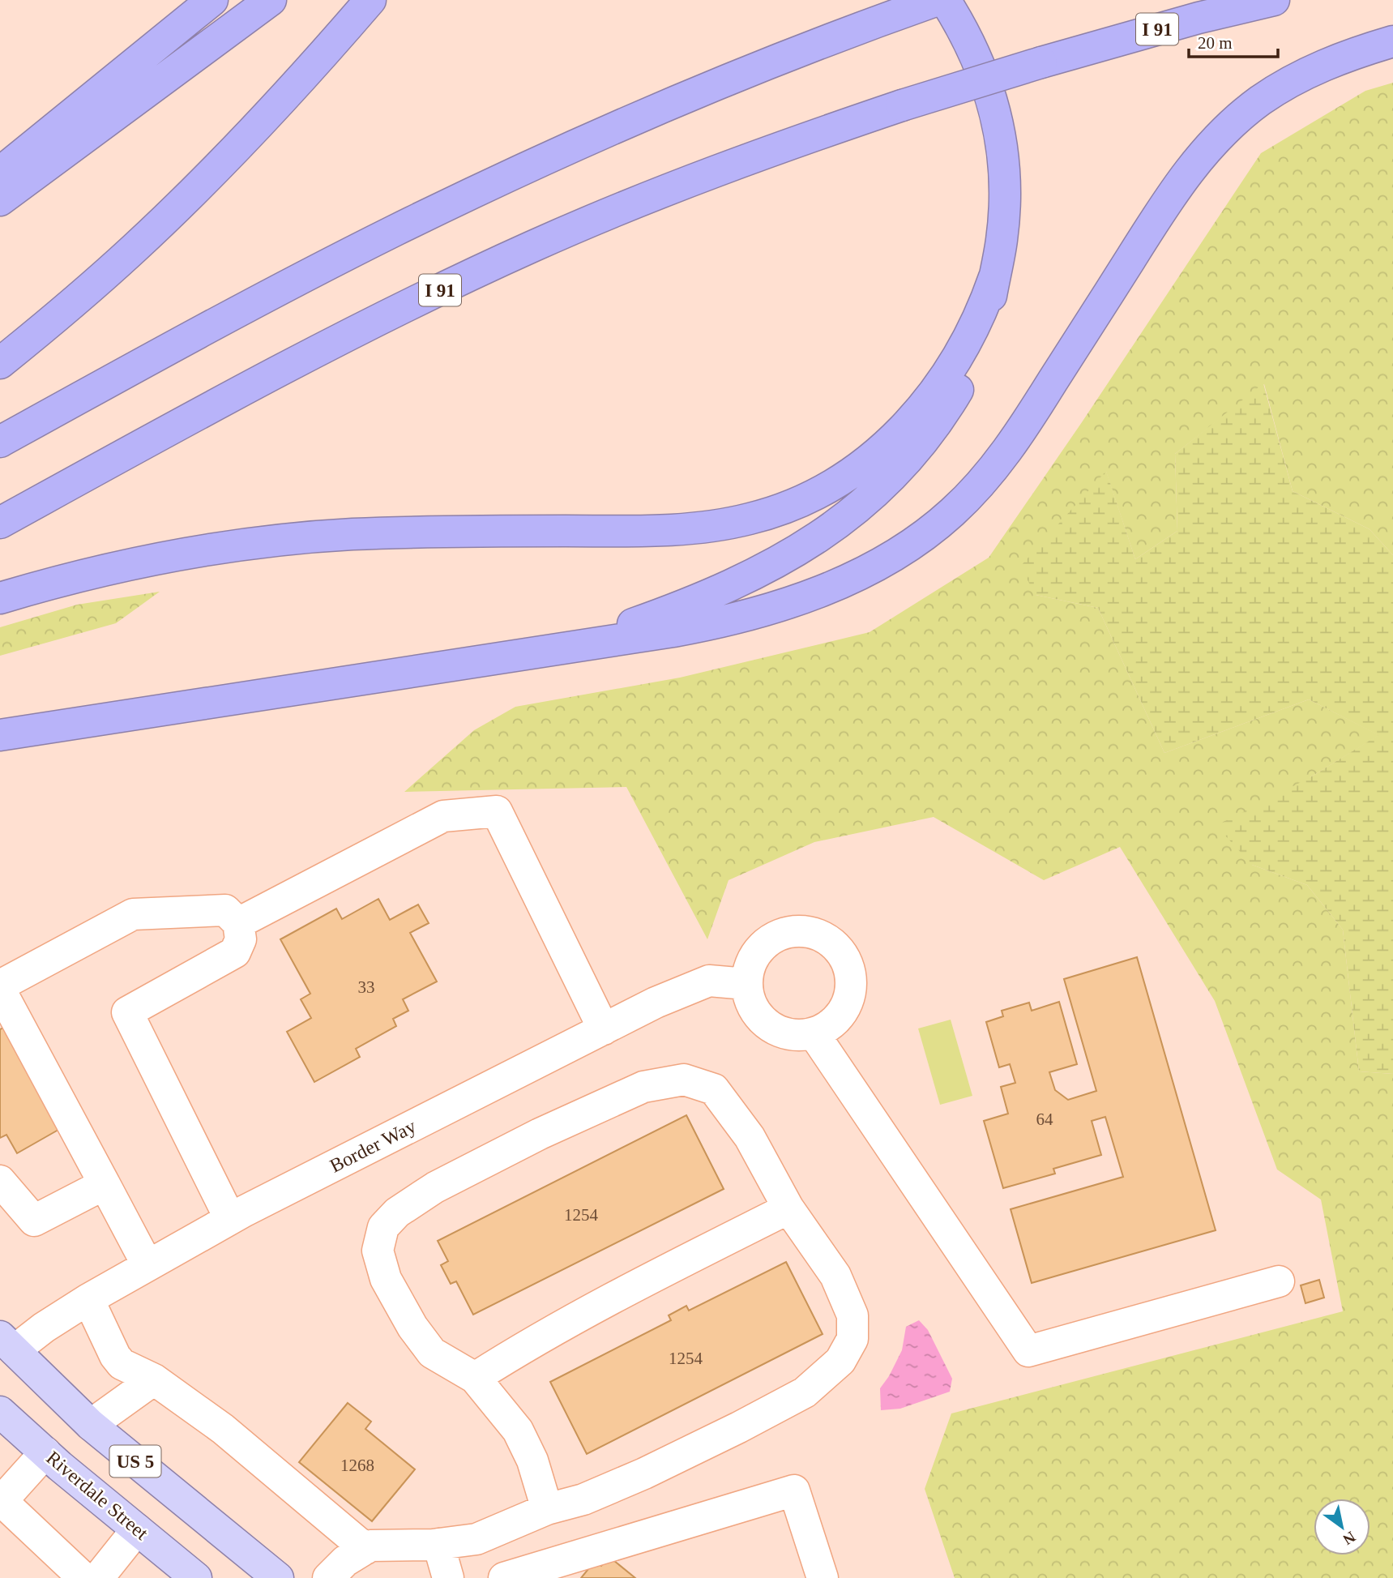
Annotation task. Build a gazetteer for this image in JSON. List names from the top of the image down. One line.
{"streets":{"highway":["I 91"],"main road":["US 5","Riverdale Street"],"street":["Border Way"]},"crossings":[["Border Way","US 5"]],"house_numbers":["33","64","1254","1254","1268"],"scale_bar":"20 m","north":"bottom right"}
